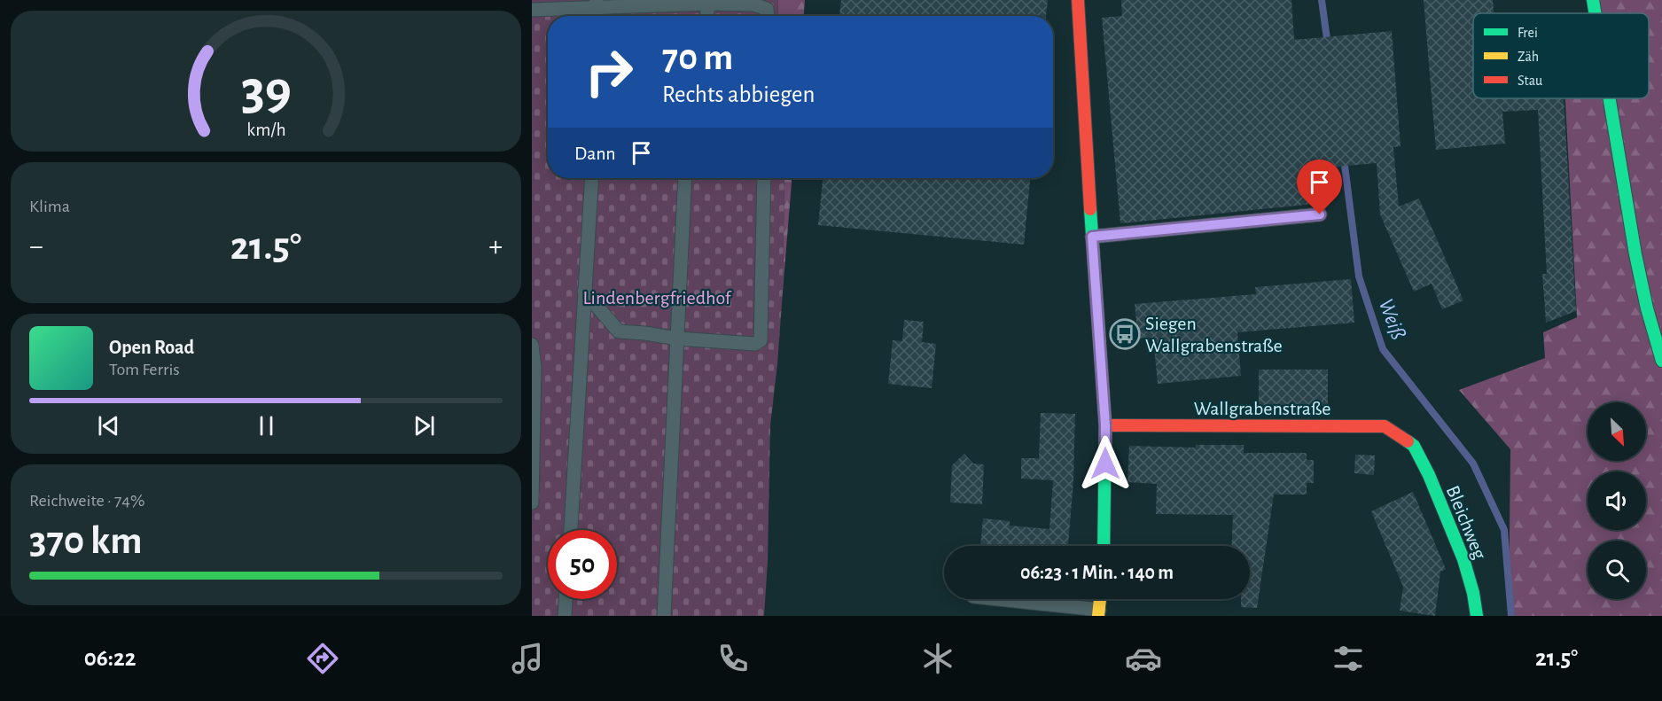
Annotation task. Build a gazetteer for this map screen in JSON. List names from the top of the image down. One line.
{"streets":{"street":["Wallgrabenstraße","Bleichweg"]},"crossings":[["Wallgrabenstraße","Bleichweg"]],"water":["Weiß"],"parks":["Lindenbergfriedhof"],"places":{"bus stop":["Siegen Wallgrabenstraße"]},"legend":["Frei","Zäh","Stau"],"north":"bottom right","page":{"turn":["70 m","Rechts abbiegen"],"then":"Dann","tile":["Klima",["Reichweite · 74%","370 km"]],"heat":["−","21.5°","+"],"song":["Open Road","Tom Ferris"],"limit":"50","trip":"06:23 · 1 Min. · 140 m","tabs":["06:22","21.5°"],"gauge":["39","km/h"]}}
